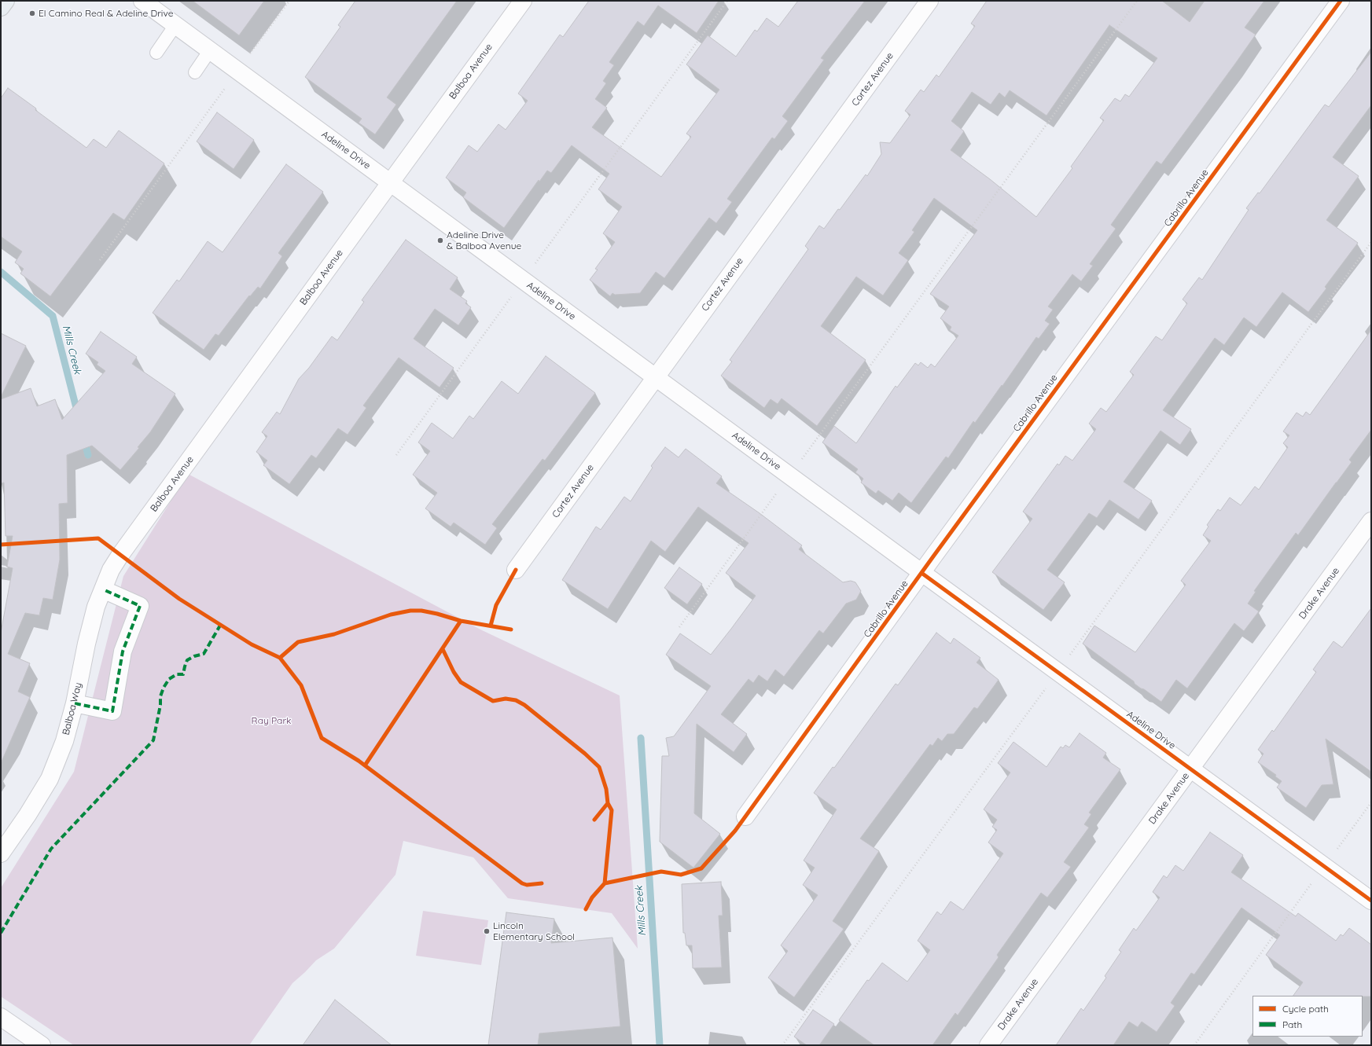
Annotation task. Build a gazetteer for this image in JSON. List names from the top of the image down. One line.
{"streets":{"street":["Balboa Avenue","Cortez Avenue","Adeline Drive","Cabrillo Avenue","Drake Avenue","Balboa Way"]},"crossings":[["Balboa Avenue","Adeline Drive"],["Balboa Avenue","Balboa Way"],["Cortez Avenue","Adeline Drive"],["Adeline Drive","Cabrillo Avenue"],["Adeline Drive","Drake Avenue"]],"water":["Mills Creek"],"parks":["Ray Park"],"places":["El Camino Real & Adeline Drive","Adeline Drive & Balboa Avenue","Lincoln Elementary School"],"legend":["Cycle path","Path"]}
